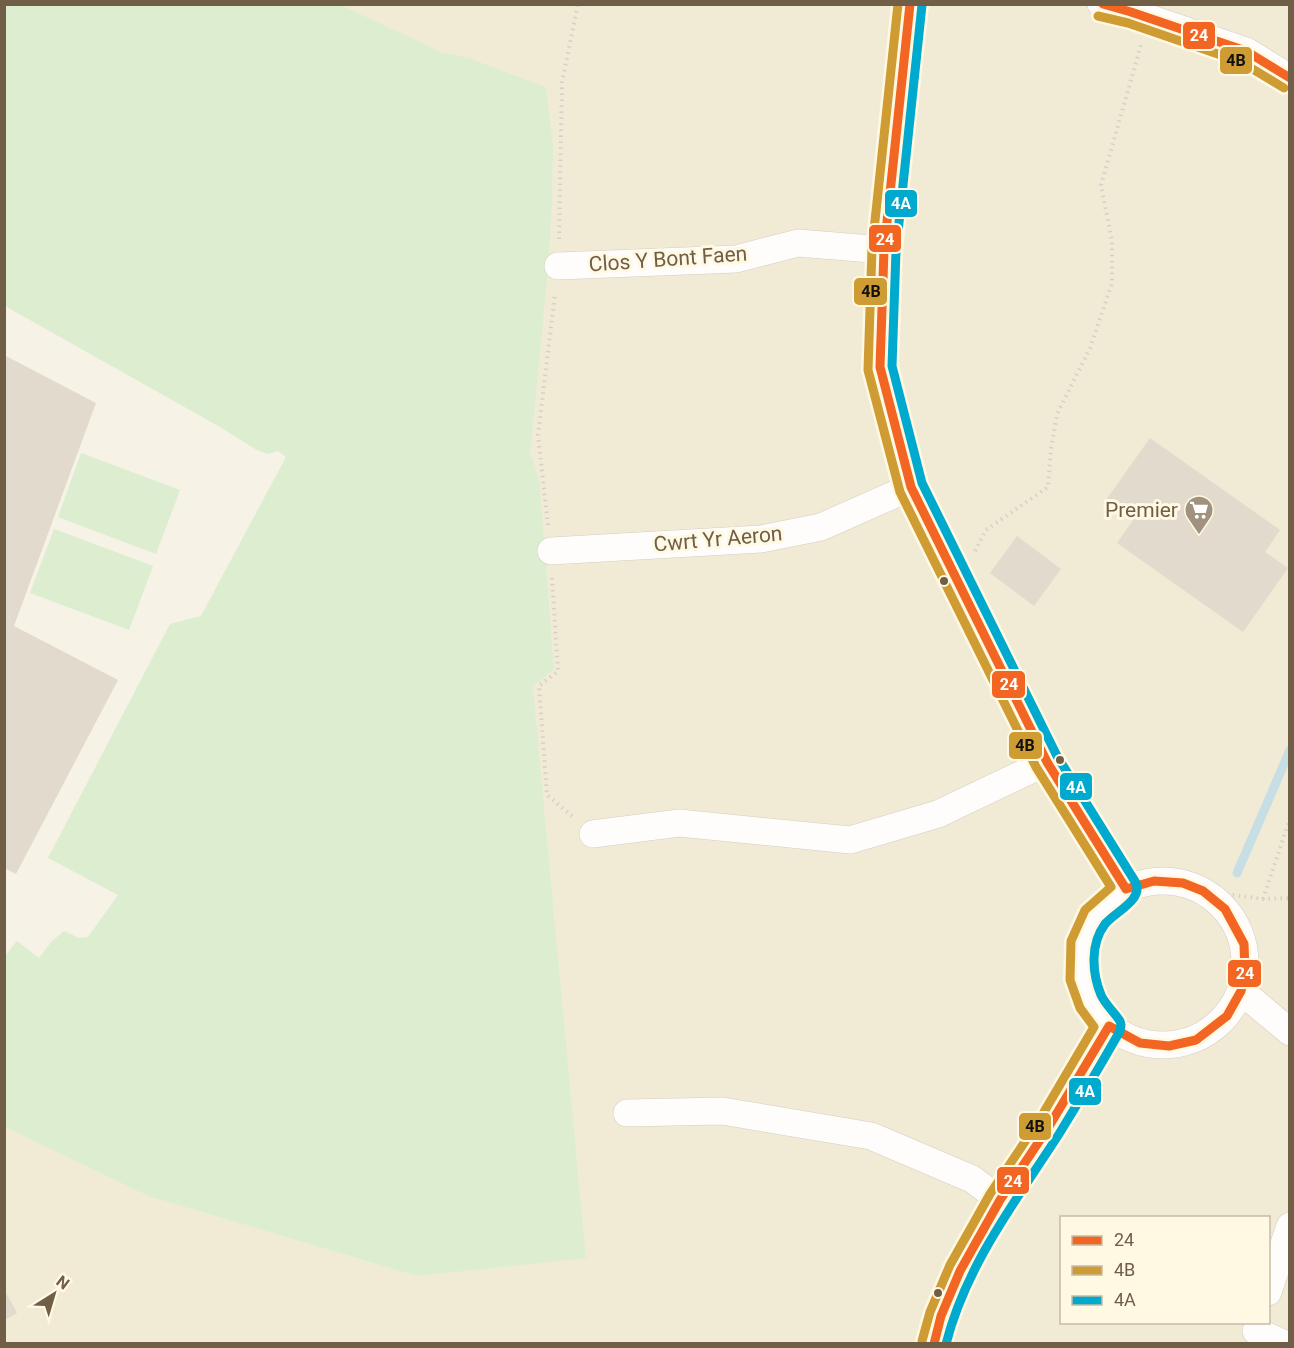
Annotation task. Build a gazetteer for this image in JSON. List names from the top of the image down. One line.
{"streets":{"street":["Clos Y Bont Faen","Cwrt Yr Aeron"]},"places":{"supermarket":["Premier"]},"lines":["transit line 24","transit line 4B","transit line 4A"],"legend":["24","4B","4A"],"north":"top right"}
